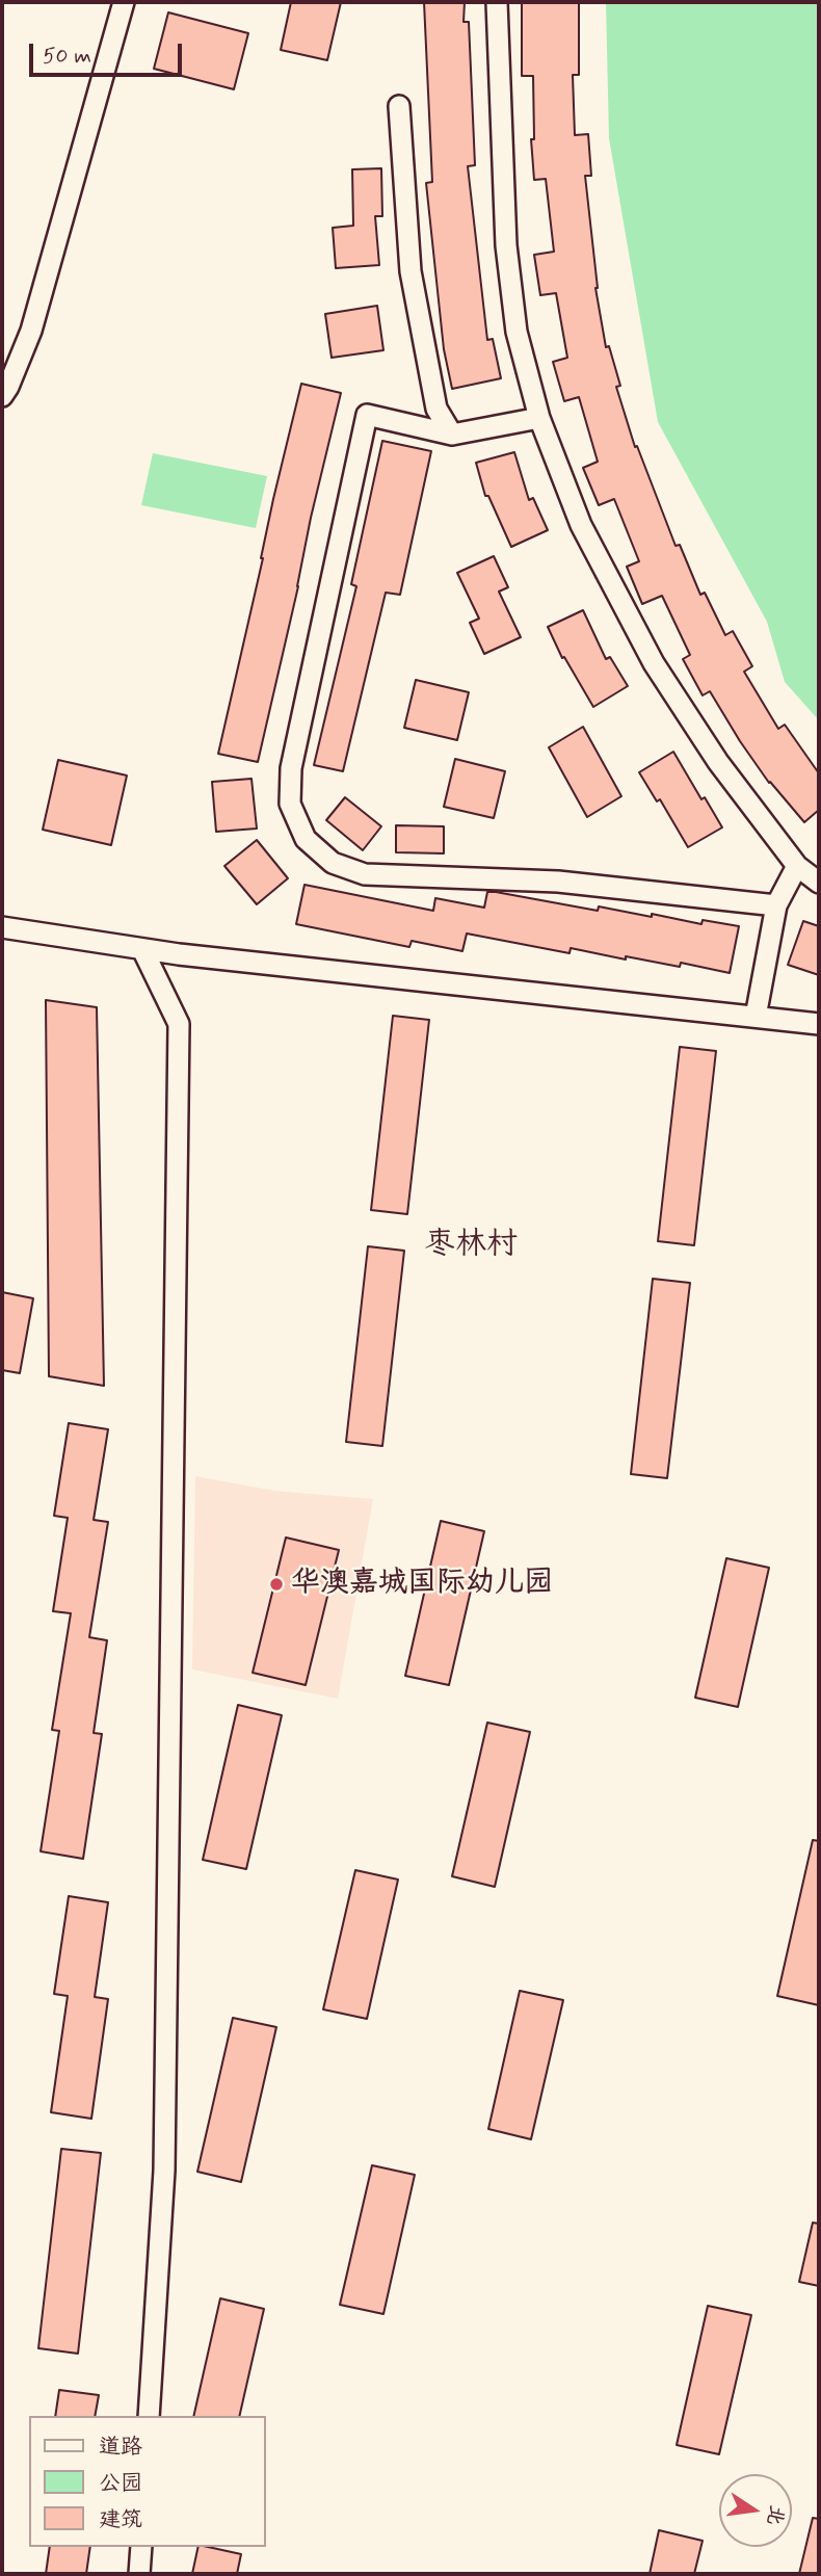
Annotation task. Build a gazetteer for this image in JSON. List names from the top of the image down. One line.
{"districts":["枣林村"],"places":["华澳嘉城国际幼儿园"],"legend":["道路","公园","建筑"],"scale_bar":"50 m","north":"right"}
